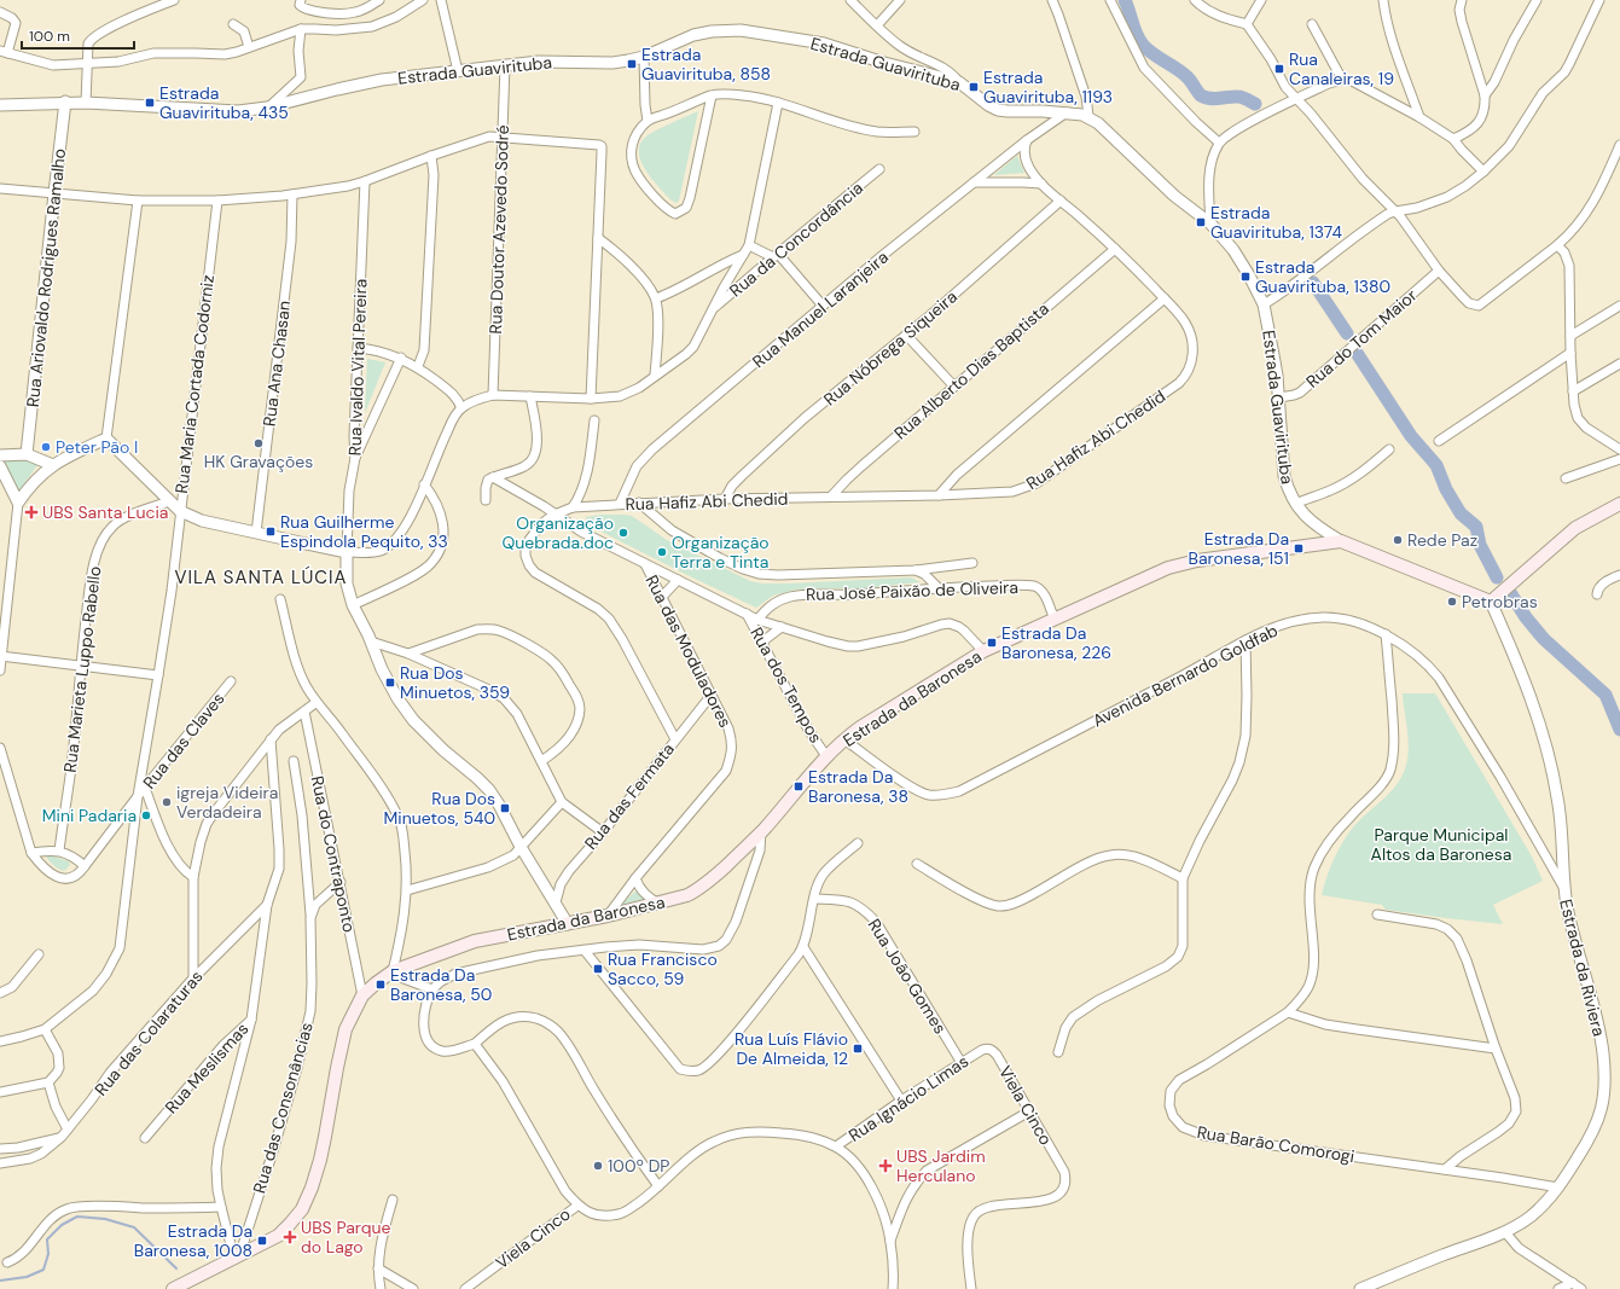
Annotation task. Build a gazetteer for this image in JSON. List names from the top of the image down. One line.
{"streets":{"main road":["Estrada Guavirituba","Estrada da Baronesa"],"street":["Rua Doutor Azevedo Sodré","Rua da Concordância","Rua Ariovaldo Rodrigues Ramalho","Rua Manuel Laranjeira","Rua do Tom Maior","Rua Nóbrega Siqueira","Rua Ana Chasan","Rua Ivaldo Vital Pereira","Rua Alberto Dias Baptista","Rua Maria Cortada Codorniz","Rua Hafiz Abi Chedid","Rua José Paixão de Oliveira","Rua das Moduladores","Rua Marieta Luppo Rabello","Avenida Bernardo Goldfab","Rua dos Tempos","Rua das Claves","Rua das Fermata","Rua do Contraponto","Estrada da Riviera","Rua João Gomes","Rua das Colaraturas","Rua Meslismas","Rua Ignácio Limas","Viela Cinco","Rua das Consonâncias","Rua Barão Comorogi"]},"crossings":[["Estrada Guavirituba","Rua Doutor Azevedo Sodré"],["Estrada Guavirituba","Rua Ariovaldo Rodrigues Ramalho"],["Estrada Guavirituba","Rua Manuel Laranjeira"],["Estrada Guavirituba","Rua do Tom Maior"],["Estrada Guavirituba","Estrada da Baronesa"],["Estrada Guavirituba","Estrada da Riviera"],["Rua Manuel Laranjeira","Rua Hafiz Abi Chedid"],["Rua Nóbrega Siqueira","Rua Hafiz Abi Chedid"],["Rua Alberto Dias Baptista","Rua Hafiz Abi Chedid"],["Rua Maria Cortada Codorniz","Rua das Claves"],["Rua Hafiz Abi Chedid","Rua das Fermata"],["Rua José Paixão de Oliveira","Estrada da Baronesa"],["Rua das Moduladores","Estrada da Baronesa"],["Rua das Moduladores","Rua das Fermata"],["Avenida Bernardo Goldfab","Estrada da Baronesa"],["Avenida Bernardo Goldfab","Estrada da Riviera"],["Avenida Bernardo Goldfab","Rua Barão Comorogi"],["Rua dos Tempos","Estrada da Baronesa"],["Estrada da Baronesa","Rua do Contraponto"],["Estrada da Baronesa","Rua das Consonâncias"],["Estrada da Riviera","Rua Barão Comorogi"],["Rua João Gomes","Rua Ignácio Limas"],["Rua das Colaraturas","Rua Meslismas"],["Rua Ignácio Limas","Viela Cinco"]],"districts":["VILA SANTA LÚCIA"],"parks":["Parque Municipal Altos da Baronesa"],"places":{"transit":["Estrada Guavirituba, 858","Rua Canaleiras, 19","Estrada Guavirituba, 1193","Estrada Guavirituba, 435","Estrada Guavirituba, 1374","Estrada Guavirituba, 1380","Rua Guilherme Espindola Pequito, 33","Estrada Da Baronesa, 151","Estrada Da Baronesa, 226","Rua Dos Minuetos, 359","Estrada Da Baronesa, 38","Rua Dos Minuetos, 540","Rua Francisco Sacco, 59","Estrada Da Baronesa, 50","Rua Luís Flávio De Almeida, 12","Estrada Da Baronesa, 1008"],"other":["HK Gravações","Peter Pão I","Organização Quebrada.doc","Rede Paz","Organização Terra e Tinta","Petrobras","igreja Videira Verdadeira","Mini Padaria","100º DP"],"health":["UBS Santa Lucia","UBS Jardim Herculano","UBS Parque do Lago"]},"scale_bar":"100 m"}
